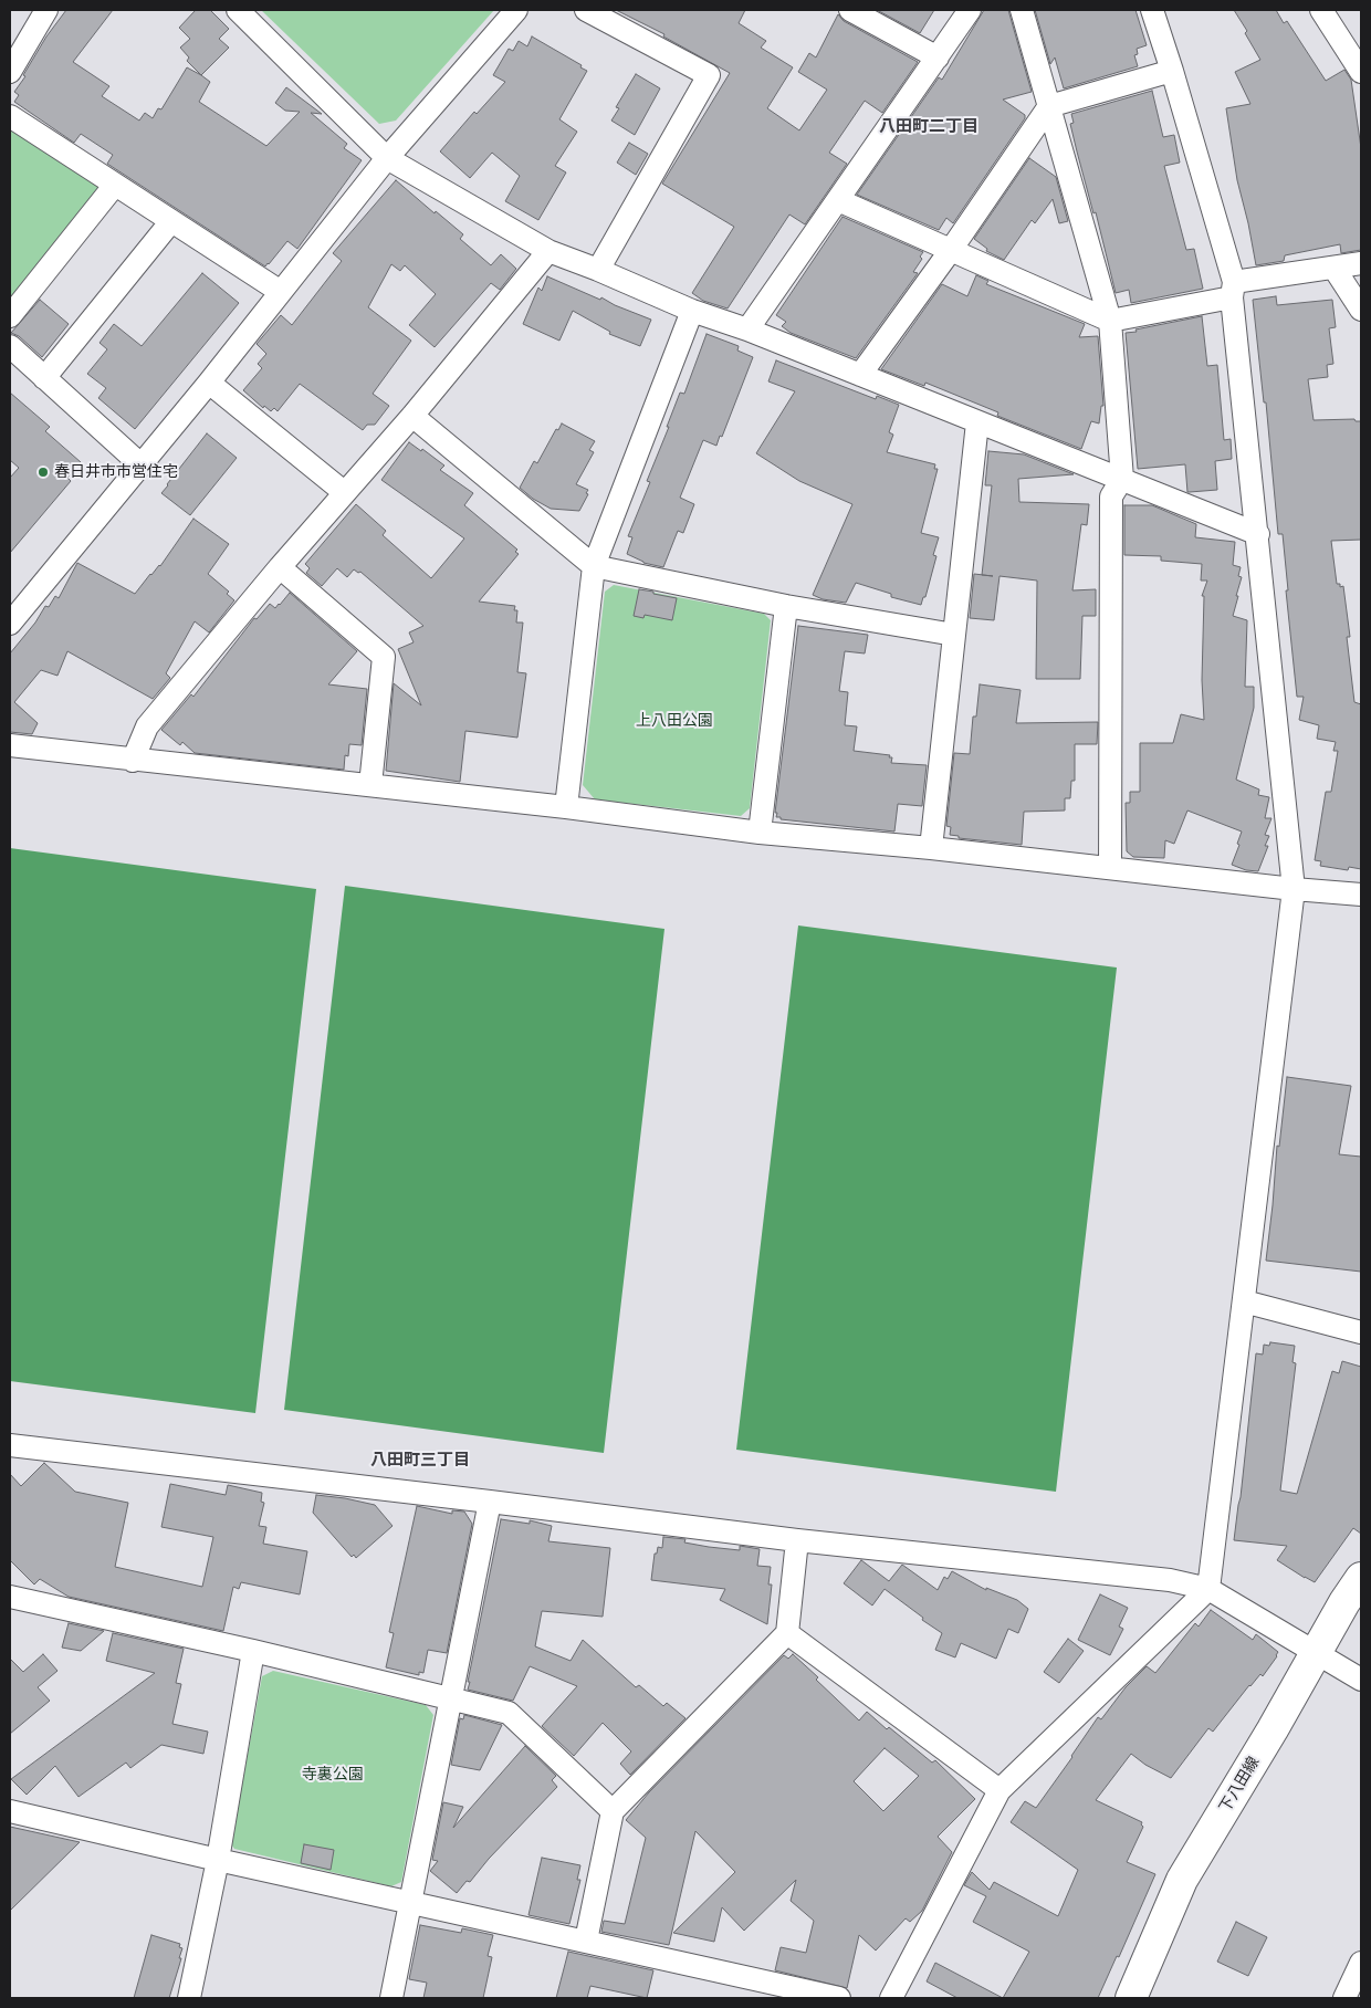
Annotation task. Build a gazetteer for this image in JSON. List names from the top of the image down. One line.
{"streets":{"street":["下八田線"]},"districts":["八田町二丁目","八田町三丁目"],"parks":["上八田公園","寺裏公園"],"places":["春日井市市営住宅"]}
